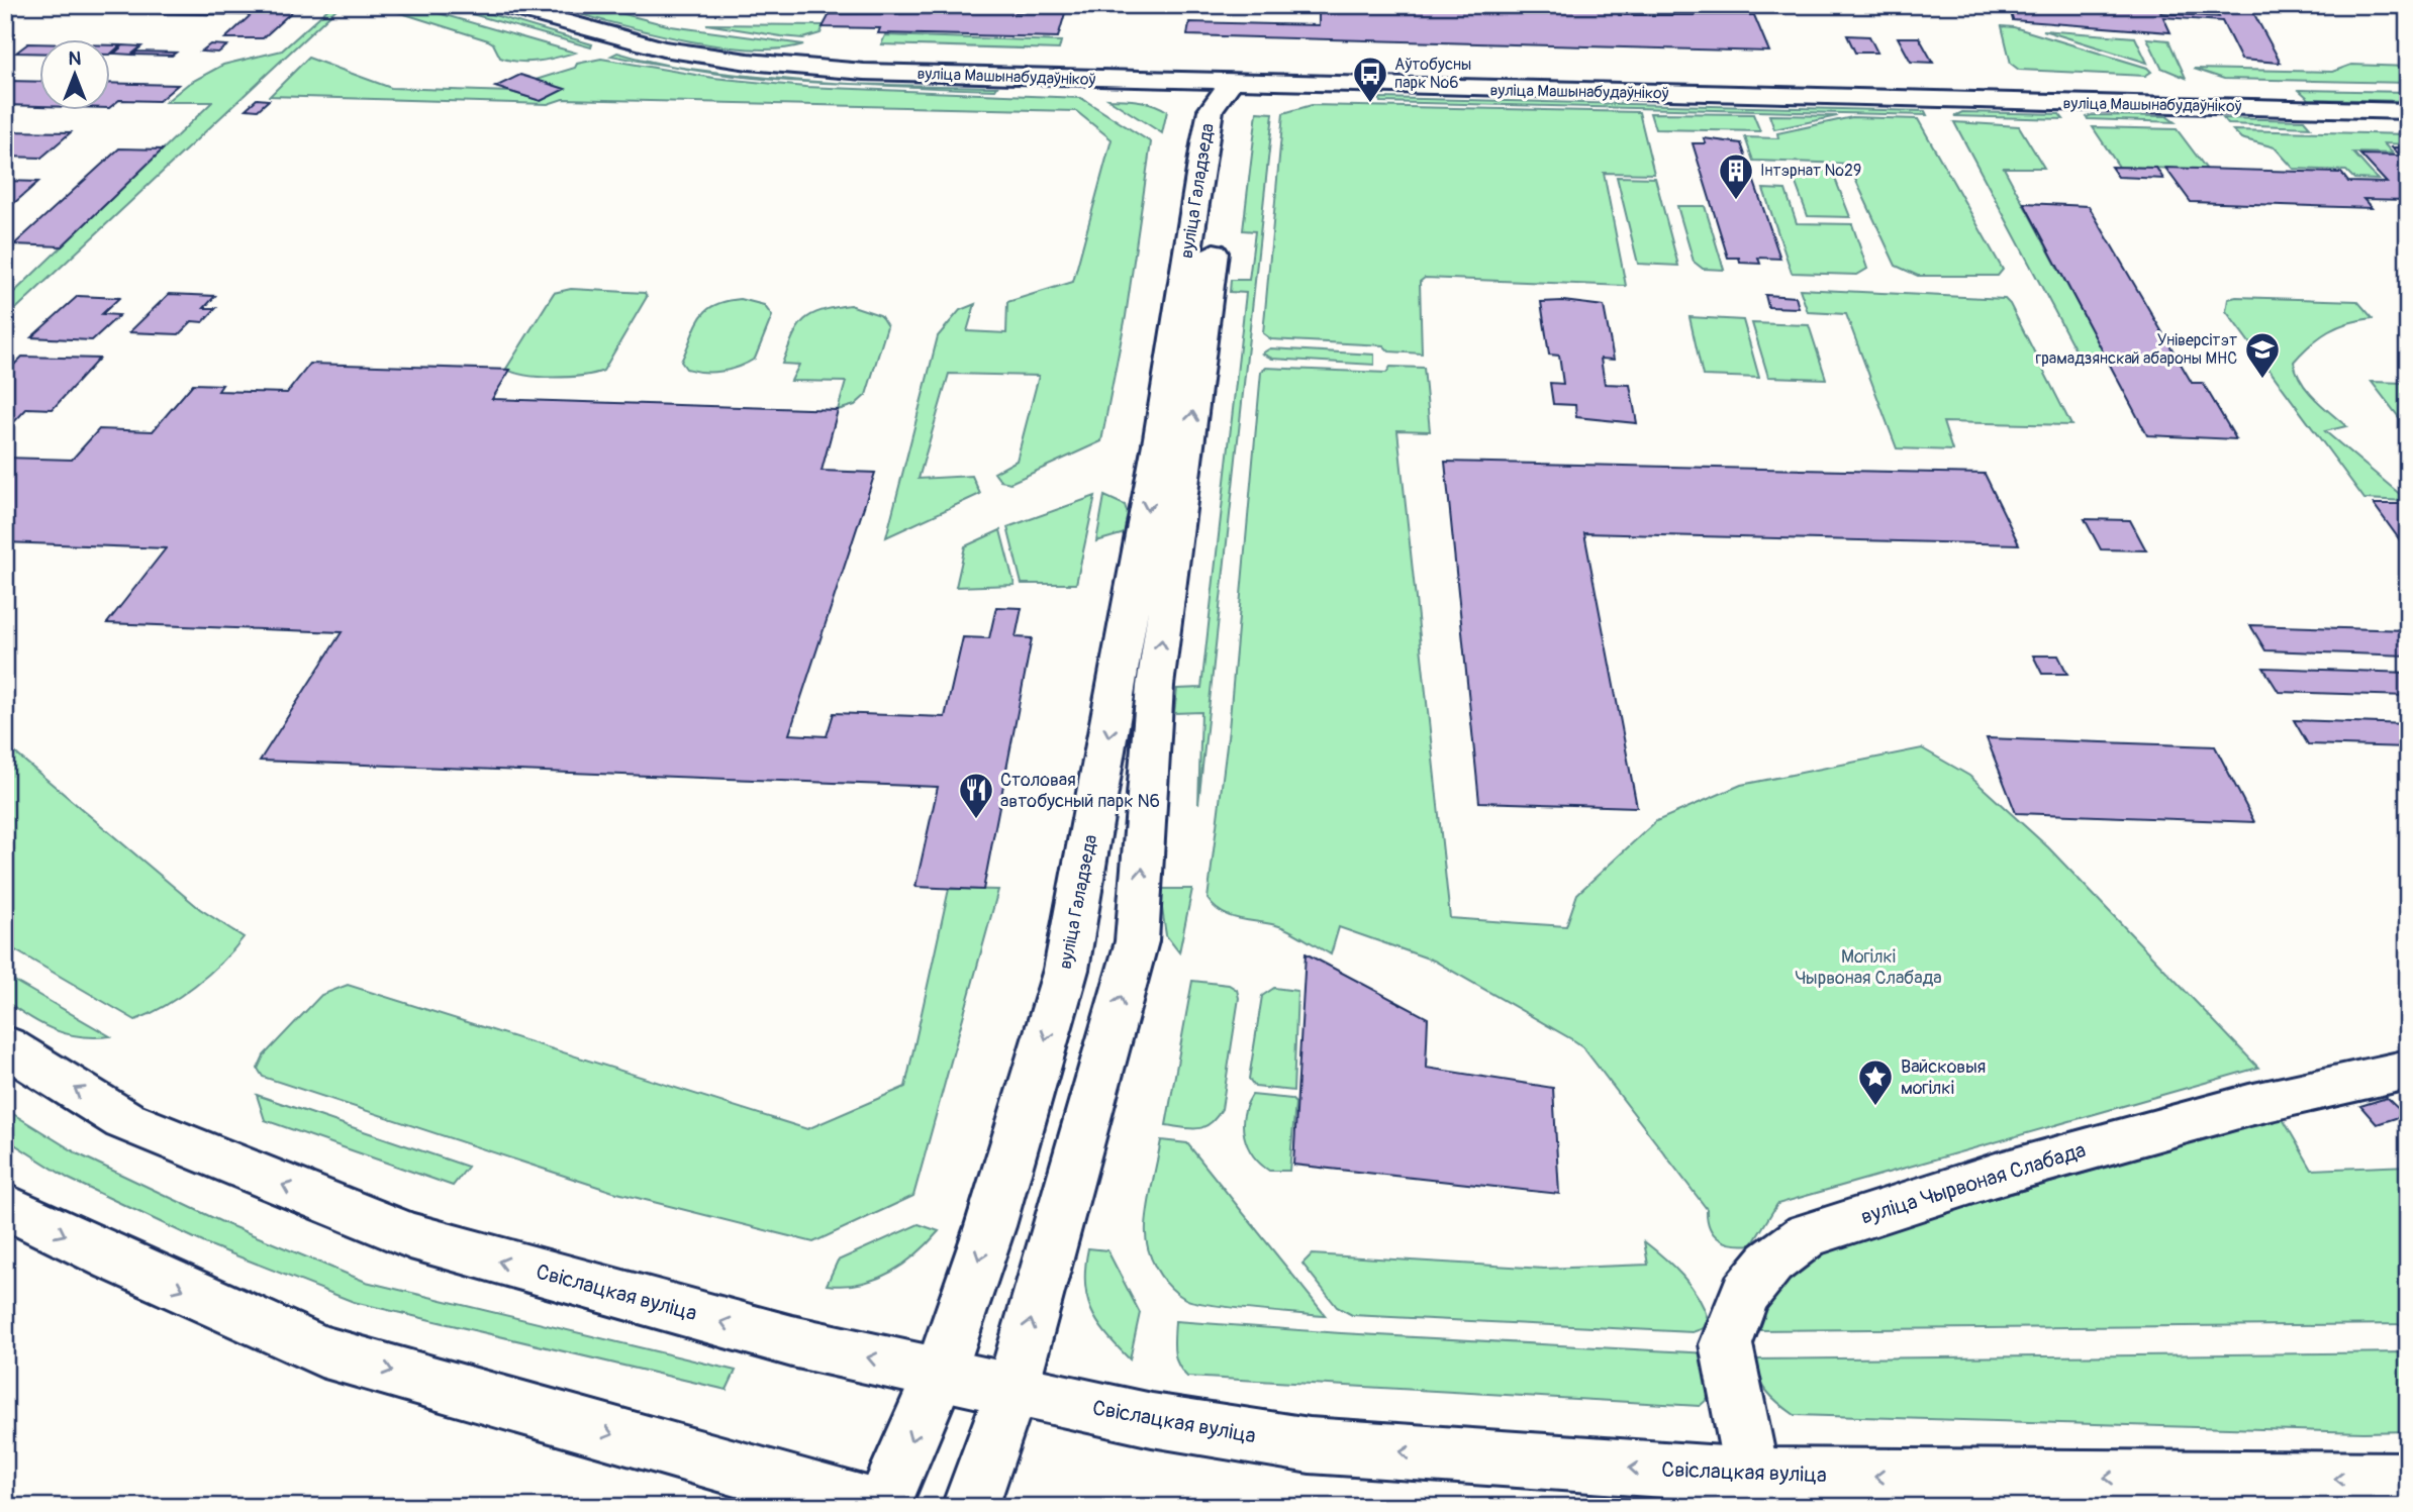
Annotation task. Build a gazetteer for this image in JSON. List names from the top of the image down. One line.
{"streets":{"main road":["вуліца Машынабудаўнікоў","вуліца Галадзеда","вуліца Чырвоная Слабада","Свіслацкая вуліца"]},"crossings":[["вуліца Машынабудаўнікоў","вуліца Галадзеда"],["вуліца Галадзеда","Свіслацкая вуліца"],["вуліца Чырвоная Слабада","Свіслацкая вуліца"]],"parks":["Могілкі Чырвоная Слабада"],"places":{"bus stop":["Аўтобусны парк №6"],"building":["Інтэрнат №29"],"school or university":["Універсітэт грамадзянскай абароны МНС"],"restaurant":["Столовая автобусный парк N6"],"place":["Вайсковыя могілкі"]},"north":"top"}
